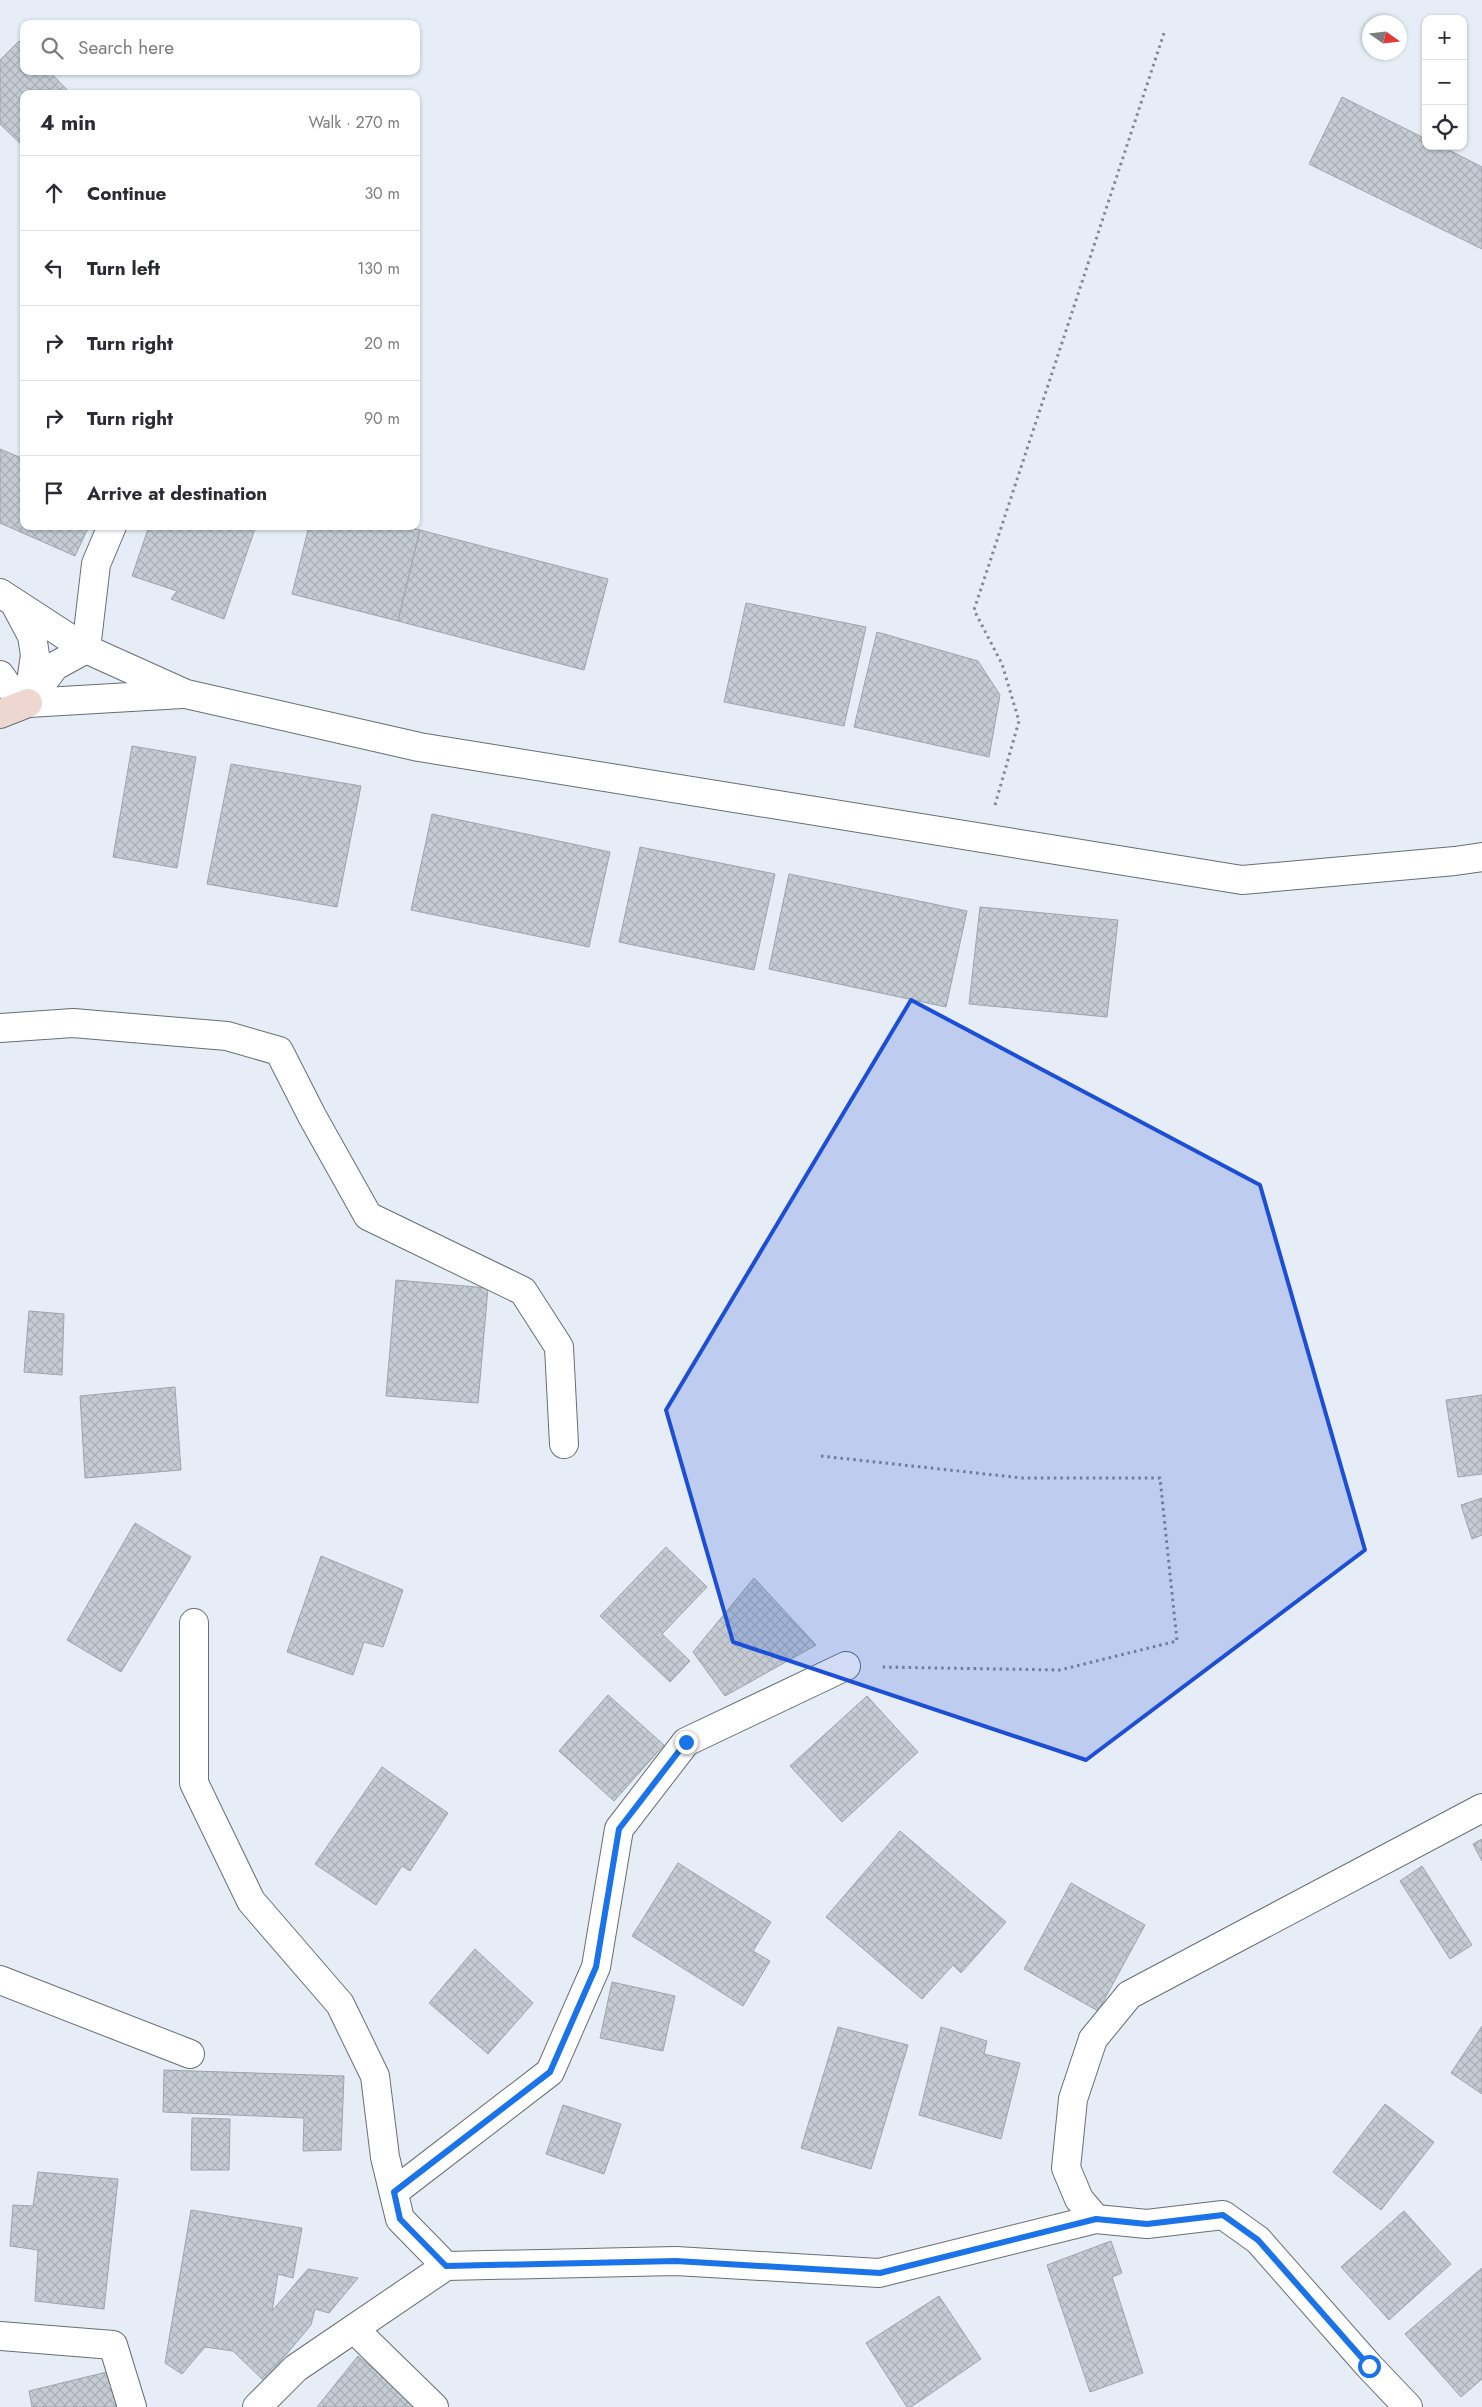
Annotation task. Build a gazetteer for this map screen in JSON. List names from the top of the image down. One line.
{"north":"right","page":{"map_buttons":["+","−"],"search":"Search here","heading":["4 min","Walk · 270 m"],"list":[["Continue","30 m"],["Turn left","130 m"],["Turn right","20 m"],["Turn right","90 m"],"Arrive at destination"]}}
